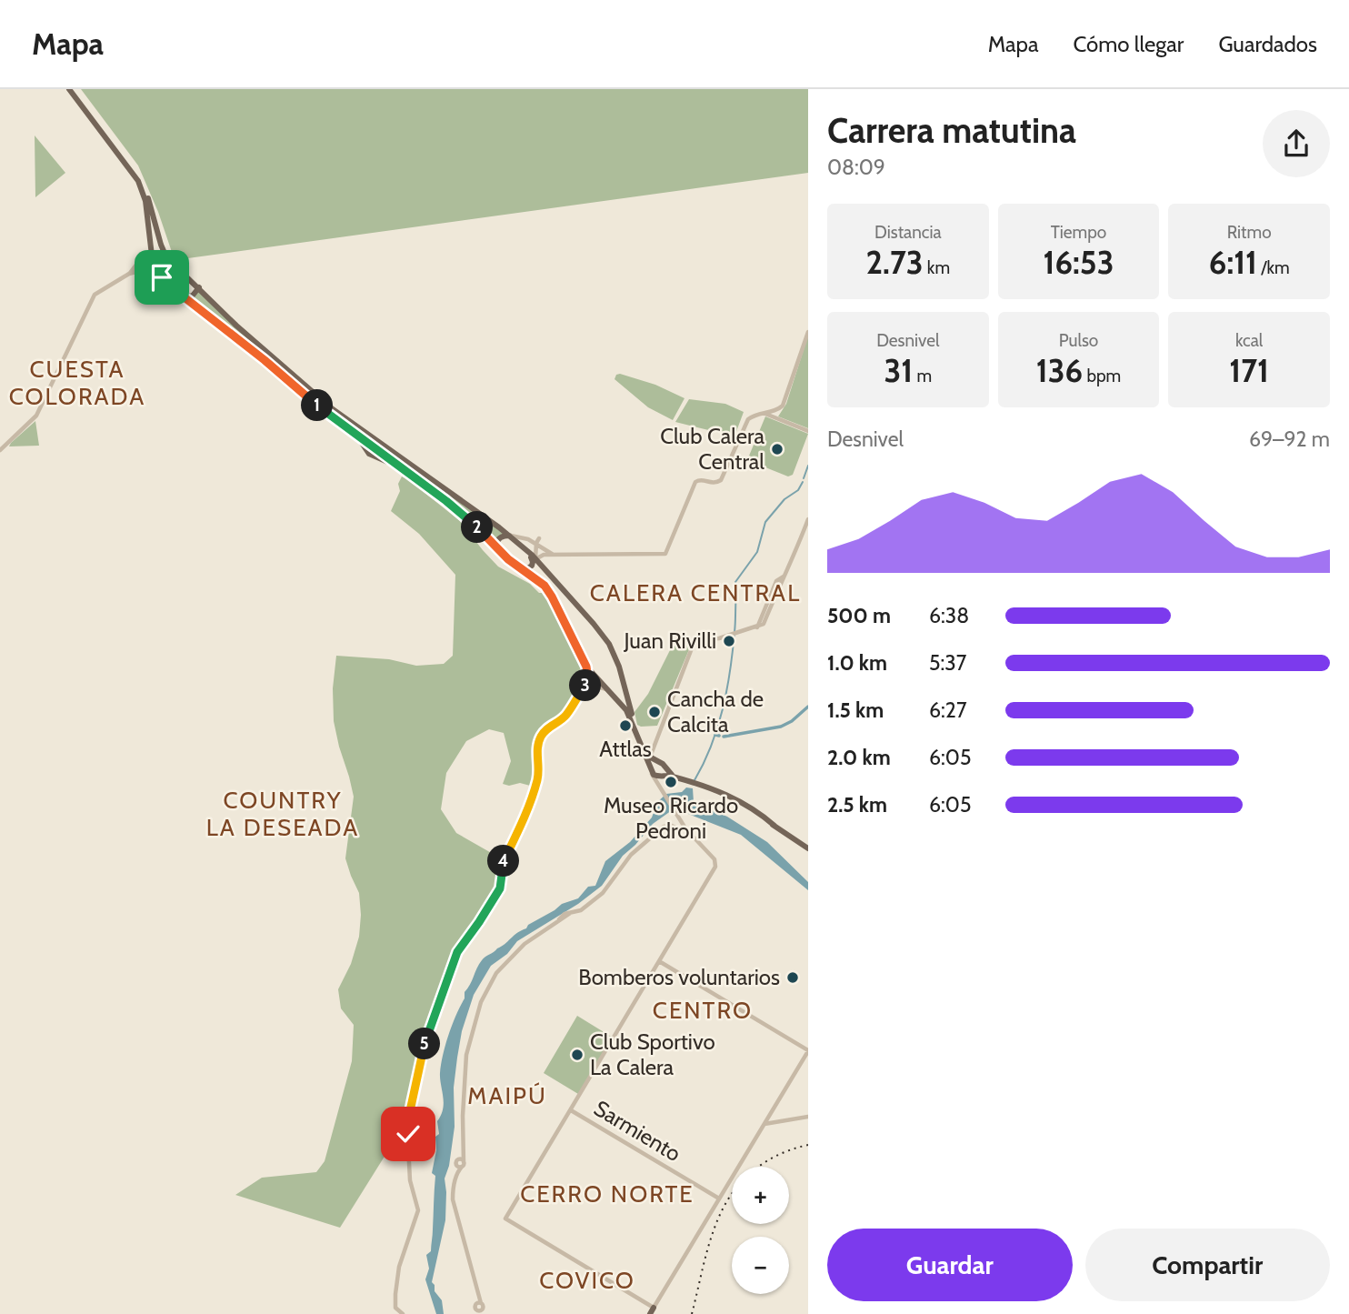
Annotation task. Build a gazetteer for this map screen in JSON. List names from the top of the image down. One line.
{"streets":{"street":["Sarmiento"]},"districts":["CUESTA COLORADA","CALERA CENTRAL","COUNTRY LA DESEADA","CENTRO","MAIPÚ","CERRO NORTE","COVICO"],"places":["Club Calera Central","Juan Rivilli","Cancha de Calcita","Attlas","Museo Ricardo Pedroni","Bomberos voluntarios","Club Sportivo La Calera"],"page":{"header":"Mapa","nav":["Mapa","Cómo llegar","Guardados"],"heading":["Carrera matutina","08:09"],"stats":[["Distancia","2.73 km"],["Tiempo","16:53"],["Ritmo","6:11 /km"],["Desnivel","31 m"],["Pulso","136 bpm"],["kcal","171"]],"pins":["1","2","3","4","5"],"chart":["Desnivel","69–92 m"],"list":[{"name":"500 m","note":"6:38"},{"name":"1.0 km","note":"5:37"},{"name":"1.5 km","note":"6:27"},{"name":"2.0 km","note":"6:05"},{"name":"2.5 km","note":"6:05"}],"map_buttons":["+","−"],"buttons":["Guardar","Compartir"]}}
